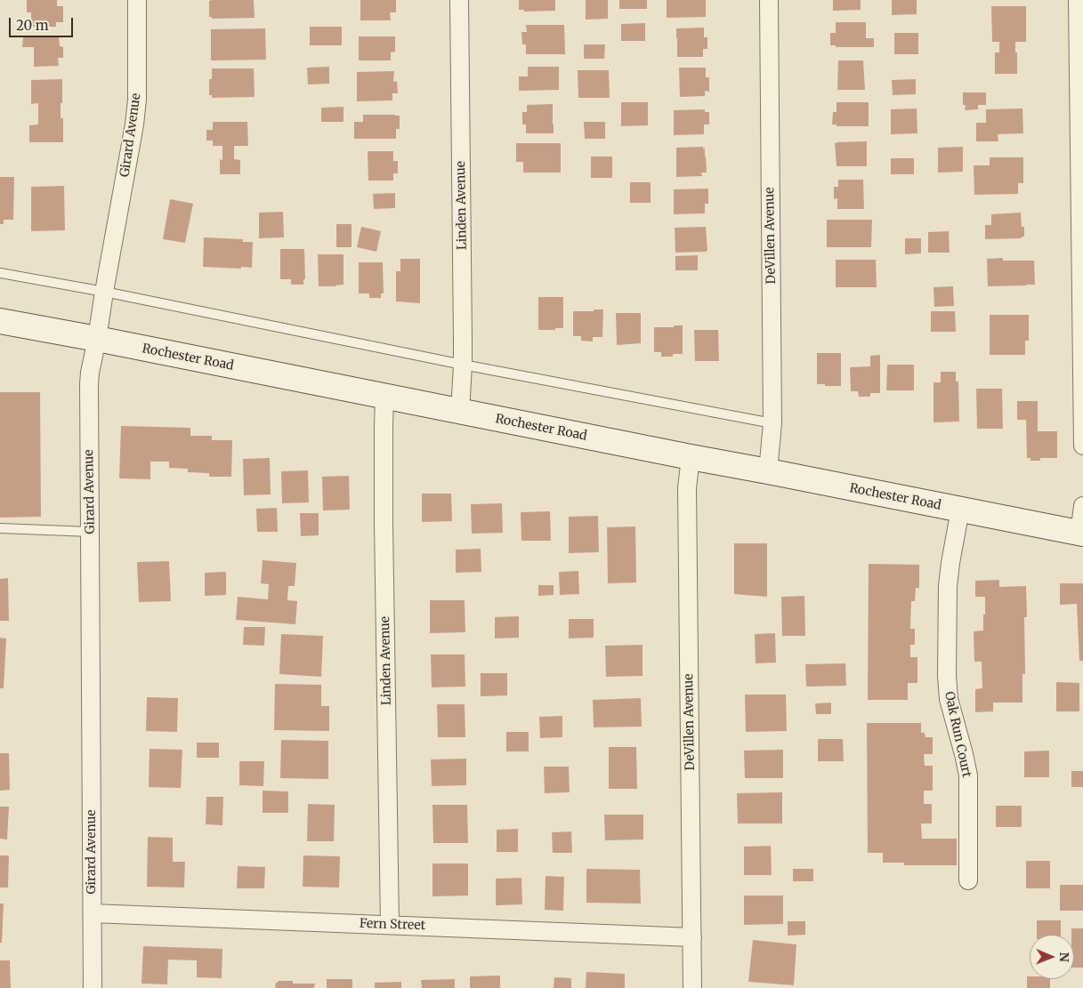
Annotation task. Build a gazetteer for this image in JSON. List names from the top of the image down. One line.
{"streets":{"main road":["Rochester Road"],"street":["Girard Avenue","Linden Avenue","DeVillen Avenue","Oak Run Court","Fern Street"]},"crossings":[["Girard Avenue","Rochester Road"],["Girard Avenue","Fern Street"],["Linden Avenue","Rochester Road"],["Linden Avenue","Fern Street"],["DeVillen Avenue","Rochester Road"],["DeVillen Avenue","Fern Street"],["Rochester Road","Oak Run Court"]],"scale_bar":"20 m","north":"right"}
